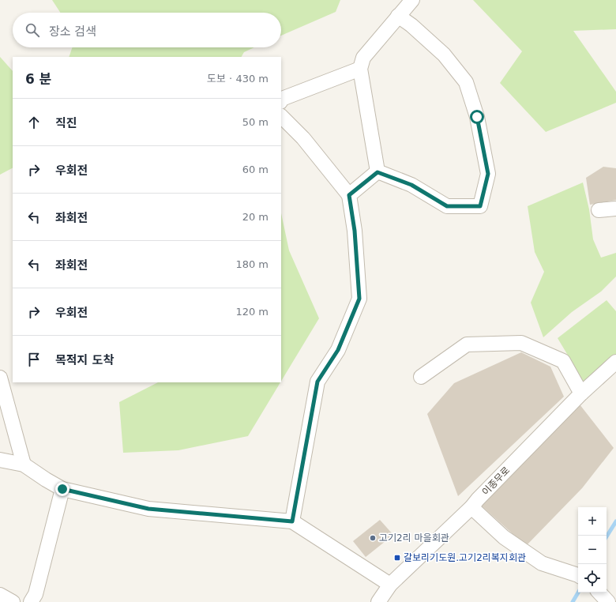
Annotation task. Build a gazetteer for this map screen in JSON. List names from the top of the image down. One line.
{"streets":{"street":["이종무로"]},"places":{"other":["고기2리 마을회관"],"transit":["갈보리기도원.고기2리복지회관"]},"page":{"search":"장소 검색","heading":["6 분","도보 · 430 m"],"list":[["직진","50 m"],["우회전","60 m"],["좌회전","20 m"],["좌회전","180 m"],["우회전","120 m"],"목적지 도착"],"map_buttons":["+","−"]}}
